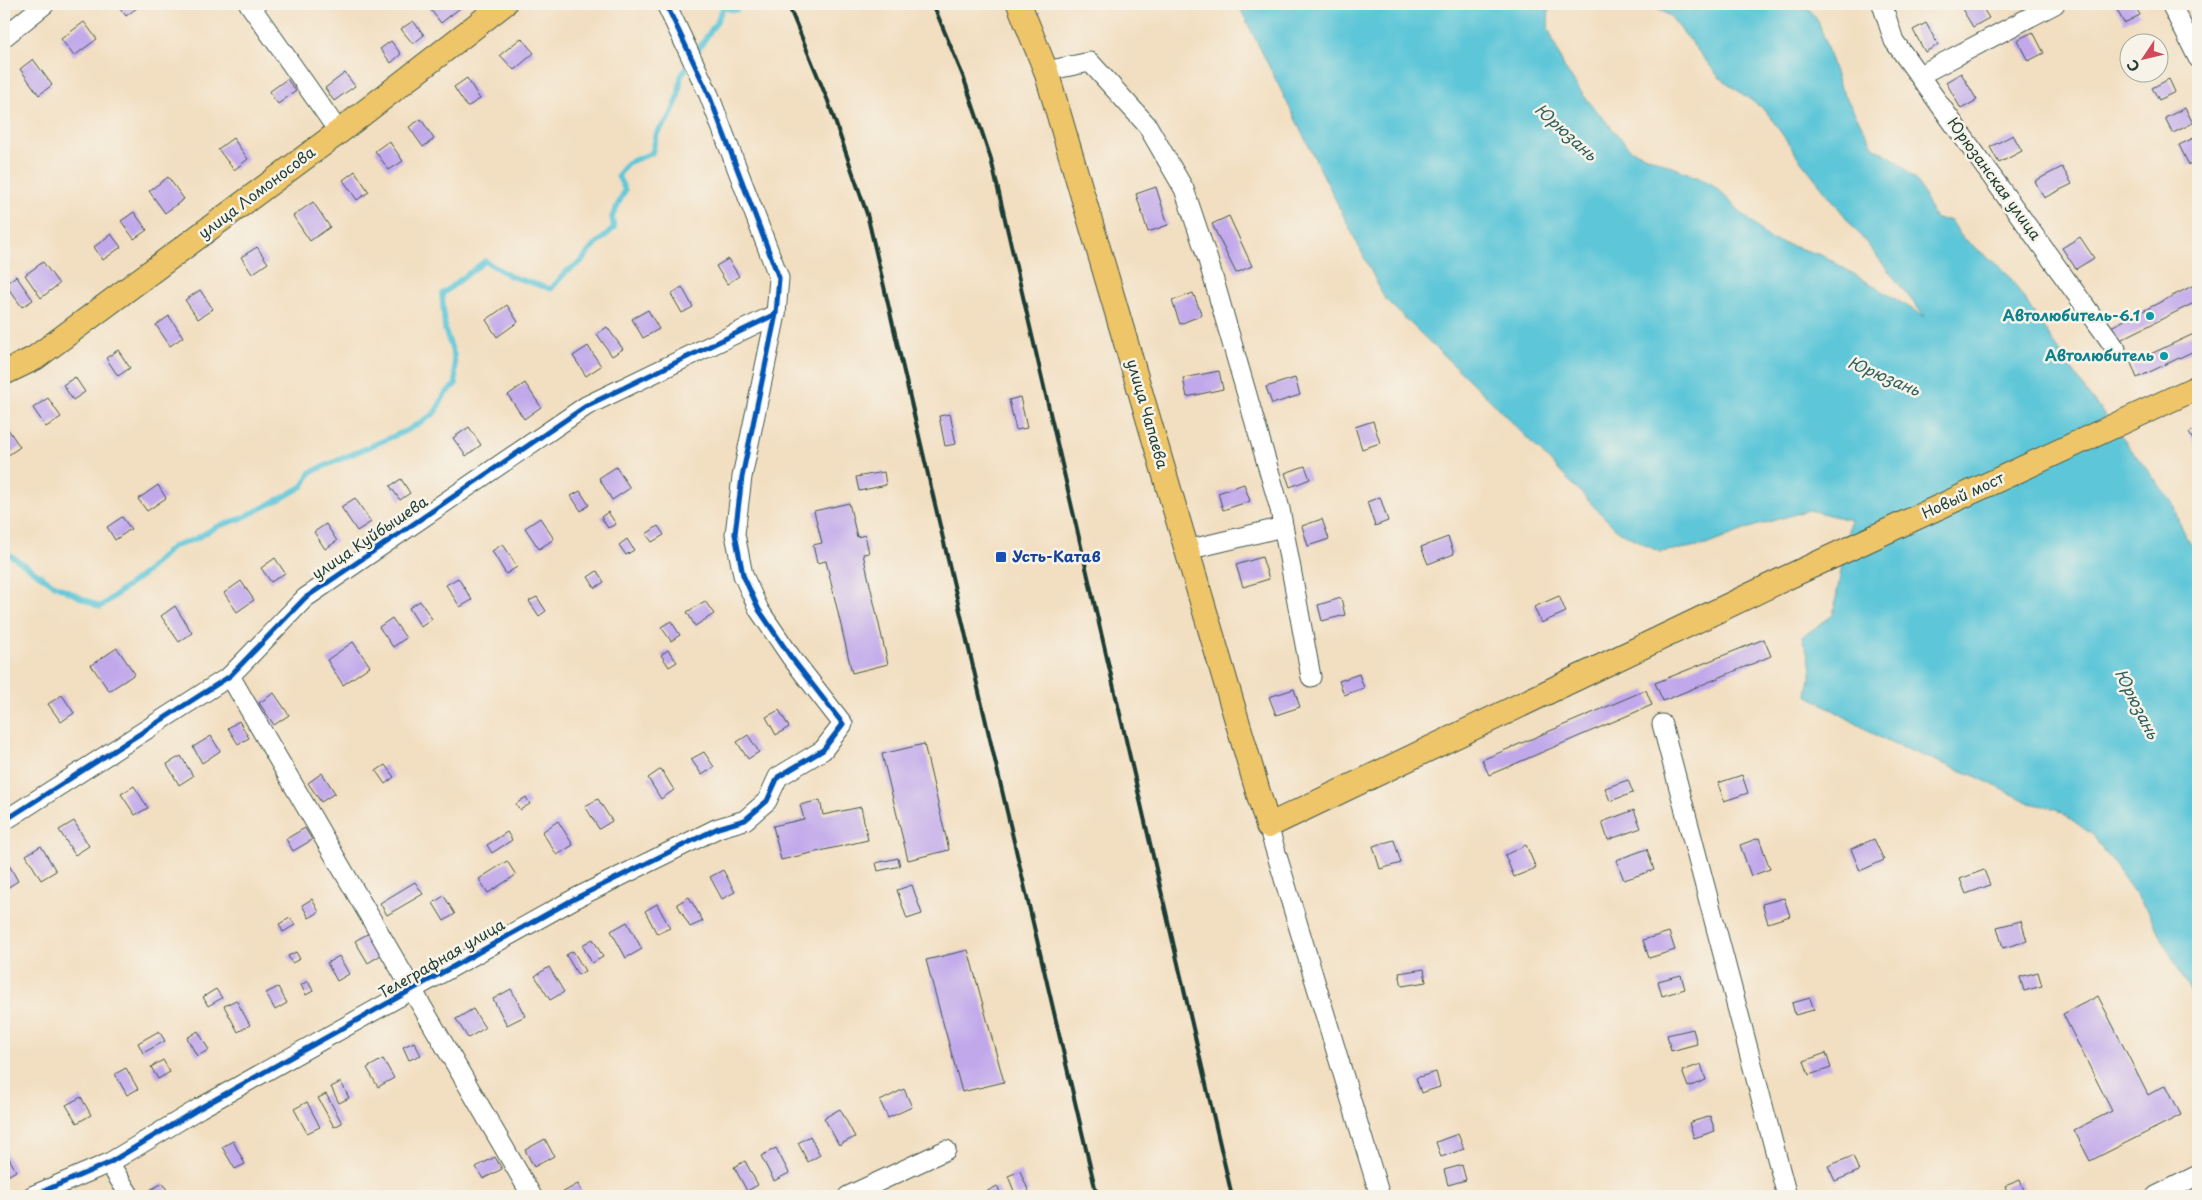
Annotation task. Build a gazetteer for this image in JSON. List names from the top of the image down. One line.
{"streets":{"main road":["улица Ломоносова","улица Чапаева","Новый мост"],"street":["Юрюзанская улица","улица Куйбышева","Телеграфная улица"]},"crossings":[["улица Чапаева","Новый мост"],["улица Куйбышева","Телеграфная улица"]],"water":["Юрюзань"],"places":{"other":["Автолюбитель-6.1","Автолюбитель"],"transit":["Усть-Катав"]},"north":"bottom left"}
